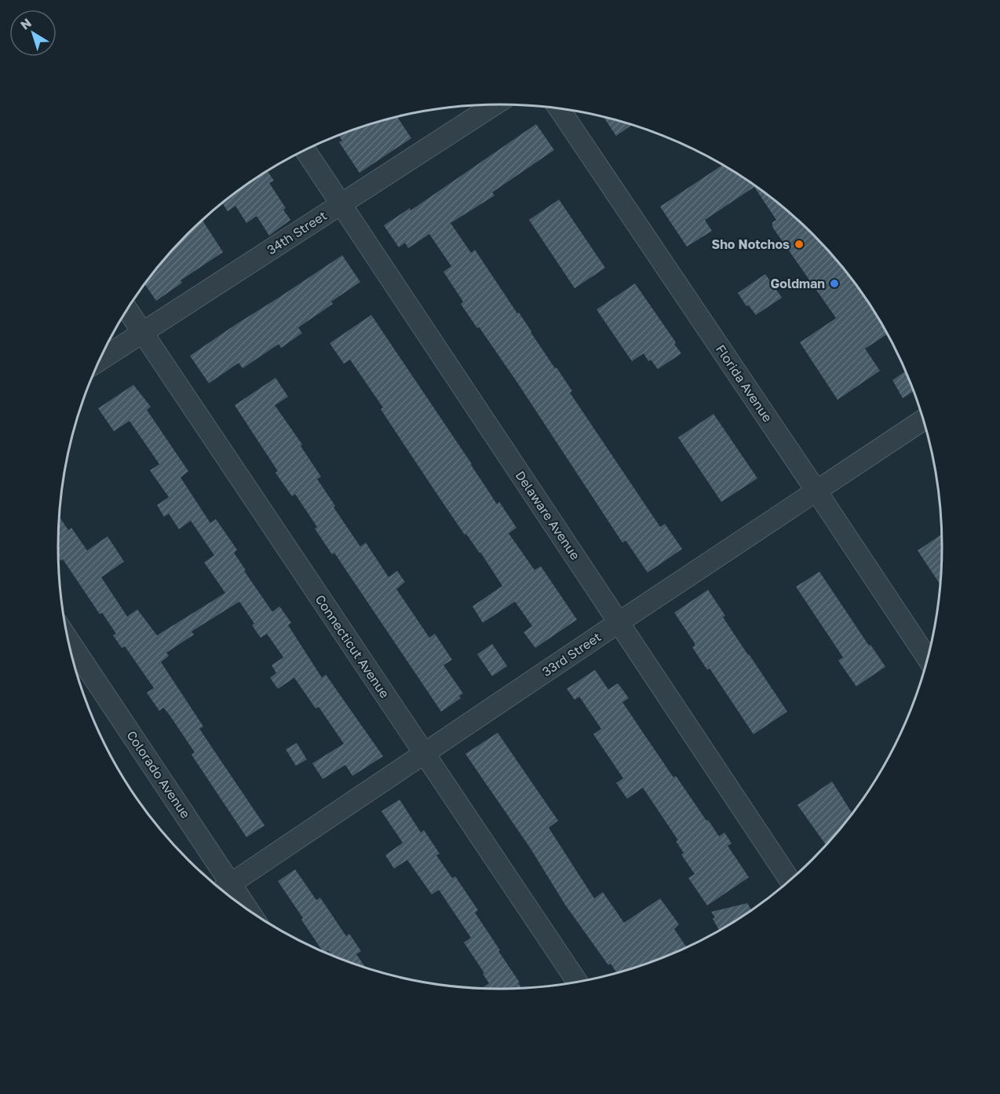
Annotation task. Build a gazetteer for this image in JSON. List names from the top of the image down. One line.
{"streets":{"street":["34th Street","Florida Avenue","Delaware Avenue","Connecticut Avenue","33rd Street","Colorado Avenue"]},"crossings":[["34th Street","Delaware Avenue"],["34th Street","Connecticut Avenue"],["Florida Avenue","33rd Street"],["Delaware Avenue","33rd Street"],["Connecticut Avenue","33rd Street"],["33rd Street","Colorado Avenue"]],"places":["Sho Notchos","Goldman"],"north":"top left"}
